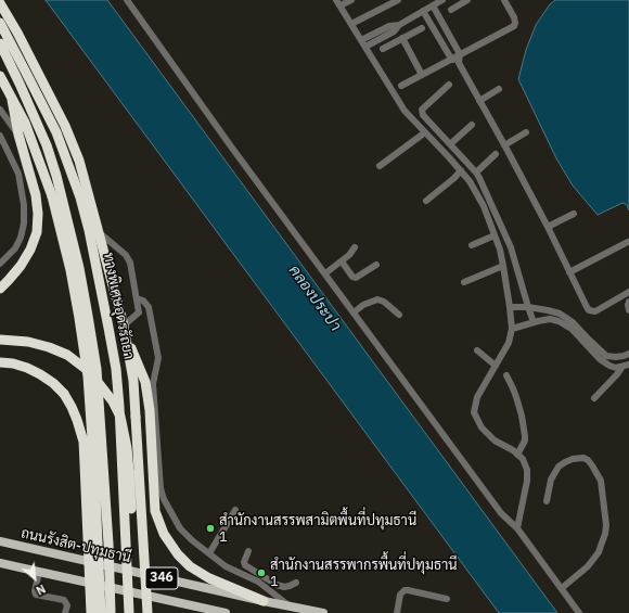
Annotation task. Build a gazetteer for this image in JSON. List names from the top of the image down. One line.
{"streets":{"highway":["ทางพิเศษอุดรรัถยา"],"main road":["ถนนรังสิต-ปทุมธานี","346"]},"water":["คลองประปา"],"places":["สำนักงานสรรพสามิตพื้นที่ปทุมธานี 1","สำนักงานสรรพากรพื้นที่ปทุมธานี 1"],"north":"bottom right"}
